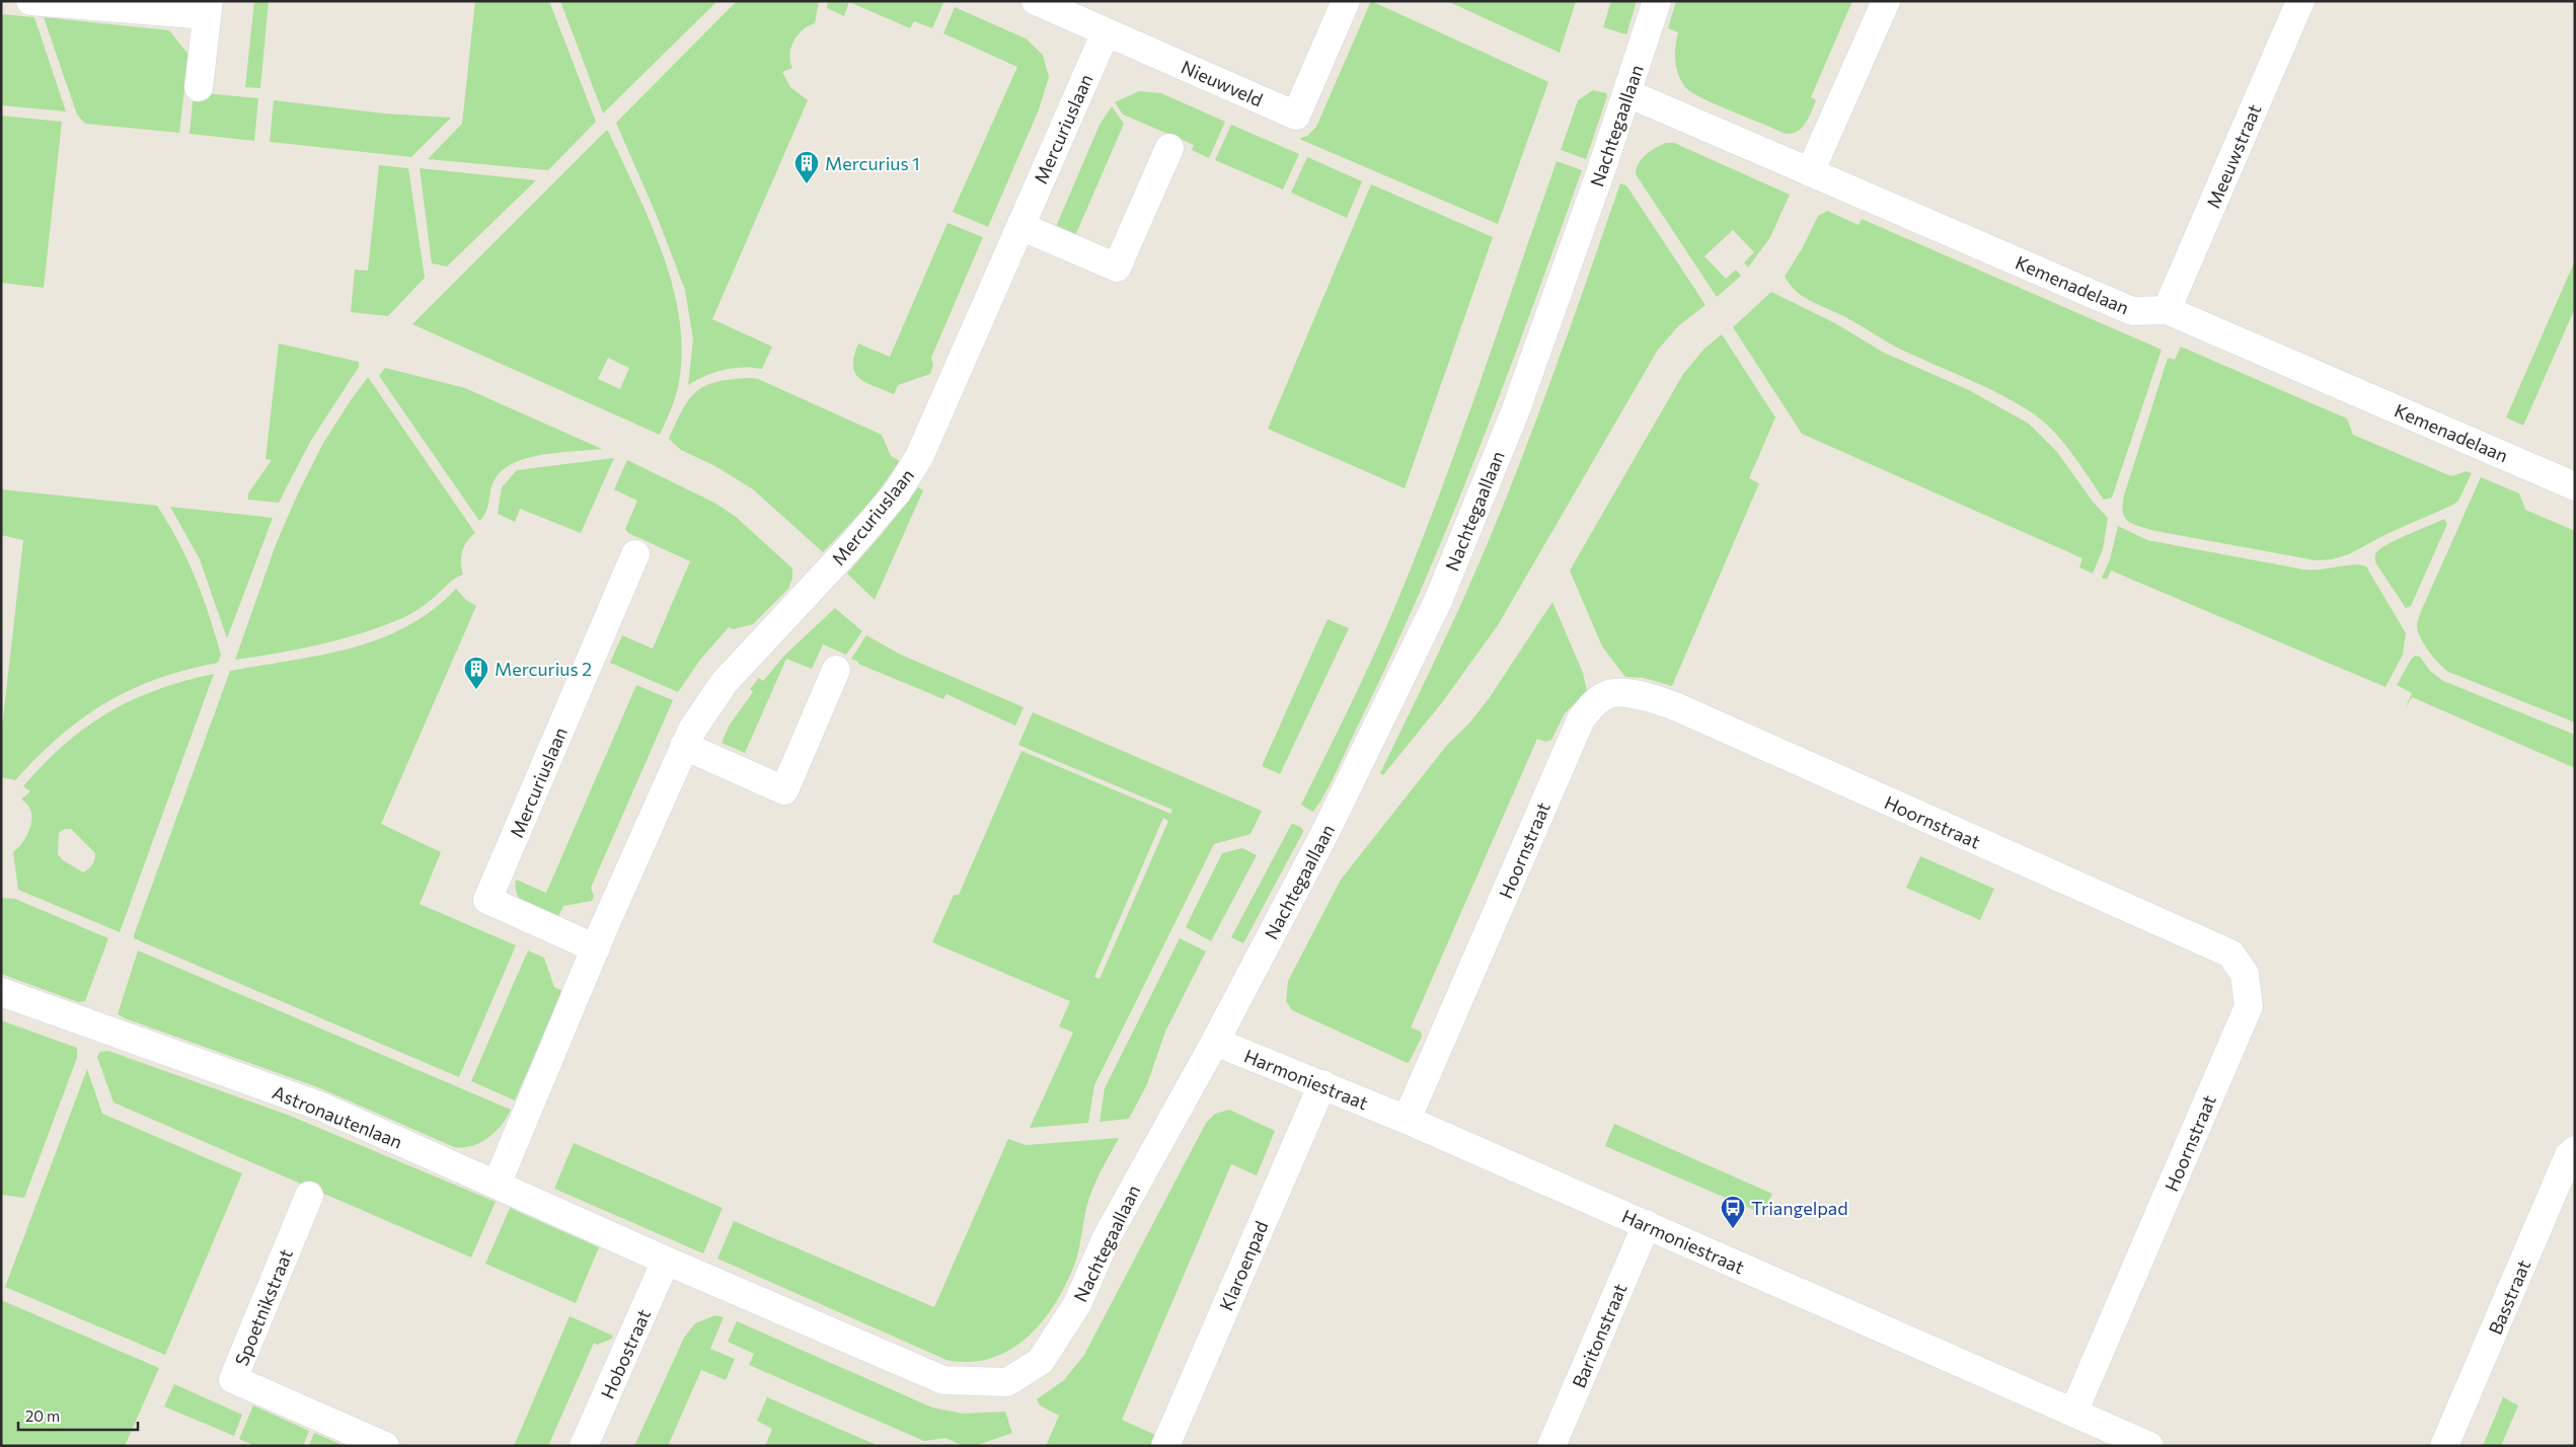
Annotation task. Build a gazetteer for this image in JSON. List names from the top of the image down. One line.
{"streets":{"street":["Nieuwveld","Nachtegaallaan","Mercuriuslaan","Meeuwstraat","Kemenadelaan","Hoornstraat","Harmoniestraat","Astronautenlaan","Klaroenpad","Basstraat","Spoetnikstraat","Baritonstraat","Hobostraat"]},"crossings":[["Nieuwveld","Mercuriuslaan"],["Nachtegaallaan","Kemenadelaan"],["Nachtegaallaan","Harmoniestraat"],["Nachtegaallaan","Astronautenlaan"],["Nachtegaallaan","Hobostraat"],["Mercuriuslaan","Astronautenlaan"],["Meeuwstraat","Kemenadelaan"],["Hoornstraat","Harmoniestraat"],["Harmoniestraat","Klaroenpad"],["Harmoniestraat","Baritonstraat"],["Astronautenlaan","Hobostraat"]],"places":{"building":["Mercurius 1","Mercurius 2"],"bus stop":["Triangelpad"]},"scale_bar":"20 m"}
